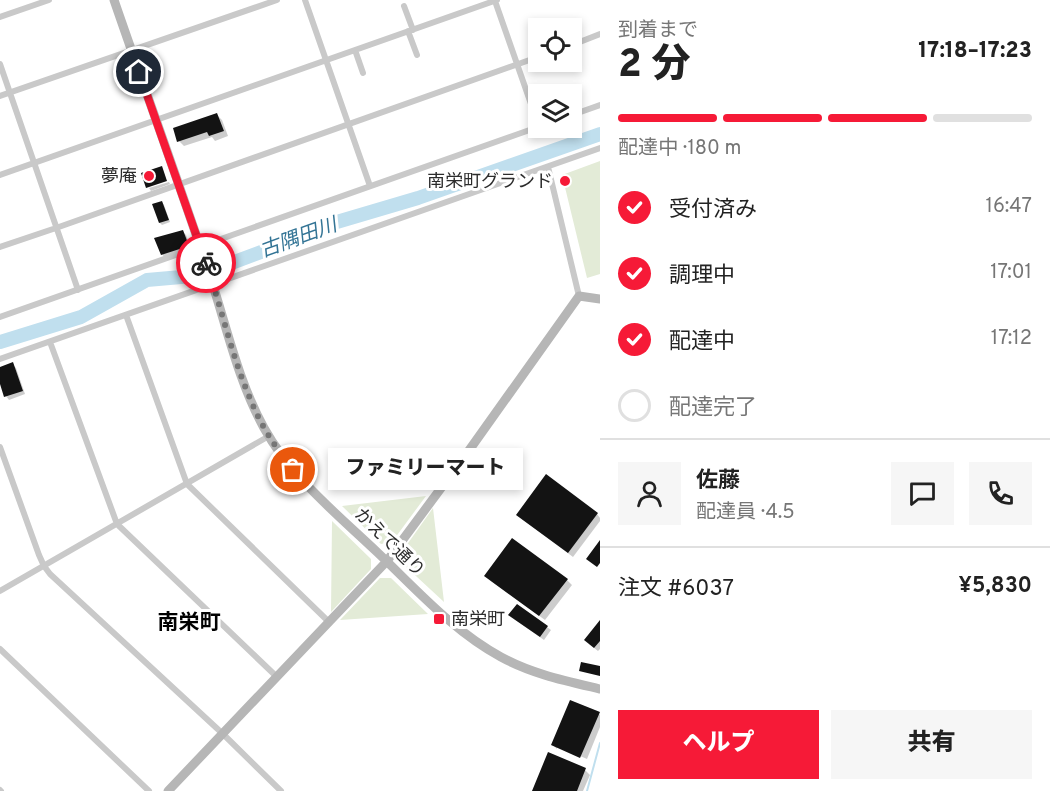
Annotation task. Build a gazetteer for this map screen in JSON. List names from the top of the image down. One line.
{"streets":{"street":["かえで通り"]},"districts":["南栄町"],"water":["古隅田川"],"places":{"other":["夢庵","南栄町グランド","ファミリーマート"],"transit":["南栄町"]},"page":{"heading":["2 分","到着まで","17:18–17:23"],"panel":["佐藤","配達員 · 4.5","注文 #6037","¥5,830"],"bar":"配達中 · 180 m","list":[["受付済み","16:47"],["調理中","17:01"],["配達中","17:12"],"配達完了"],"bubble":"ファミリーマート","buttons":["ヘルプ","共有"]}}
